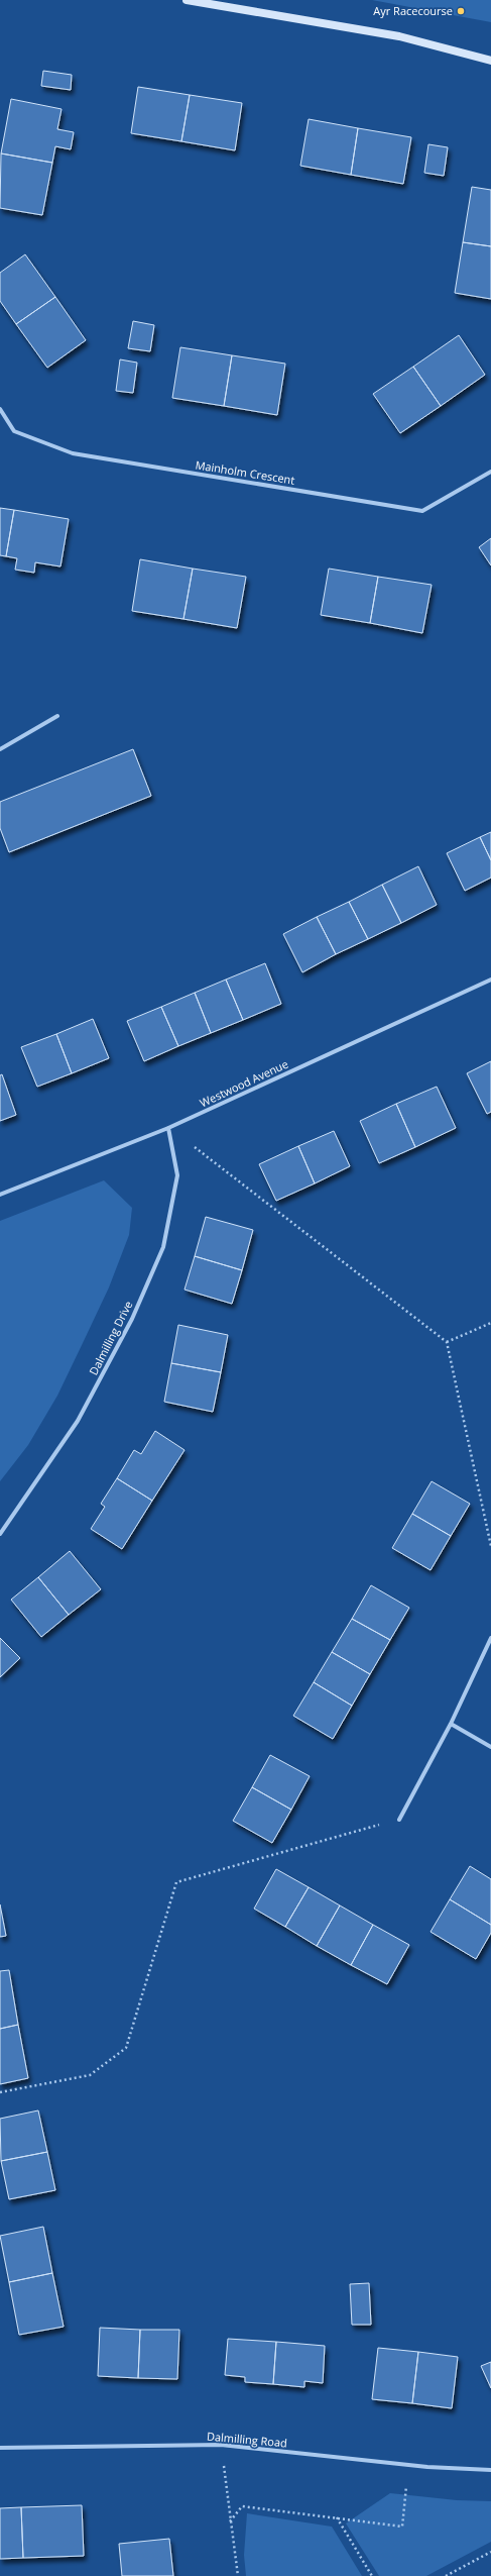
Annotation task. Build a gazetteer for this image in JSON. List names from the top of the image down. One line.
{"streets":{"street":["Mainholm Crescent","Westwood Avenue","Dalmilling Drive","Dalmilling Road"]},"crossings":[["Westwood Avenue","Dalmilling Drive"]],"places":["Ayr Racecourse"]}
